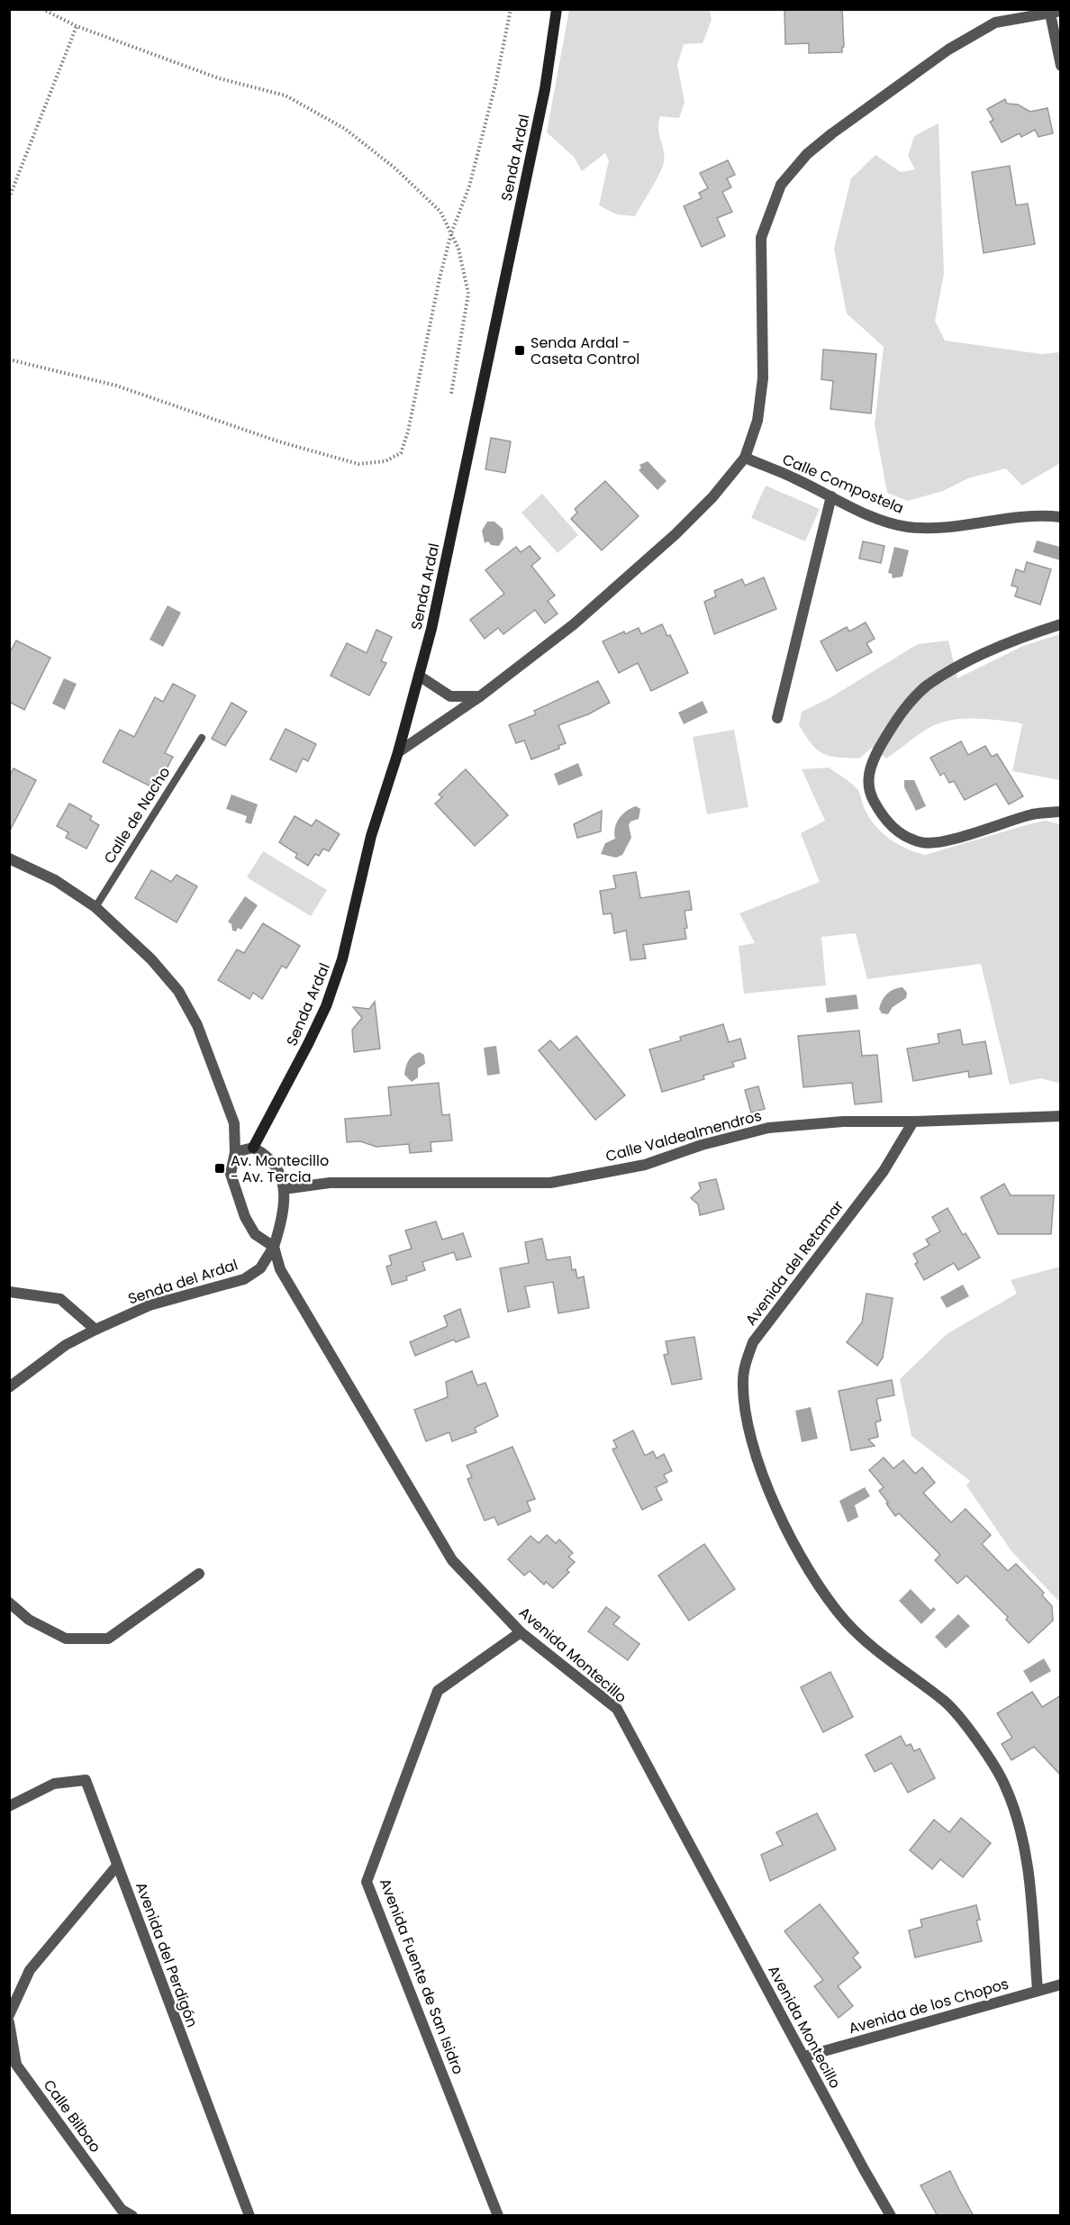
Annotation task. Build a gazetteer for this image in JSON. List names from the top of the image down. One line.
{"streets":{"main road":["Senda Ardal"],"street":["Calle Compostela","Calle Valdealmendros","Avenida del Retamar","Senda del Ardal","Avenida Montecillo","Avenida del Perdigón","Avenida Fuente de San Isidro","Avenida de los Chopos","Calle Bilbao"],"lane":["Calle de Nacho"]},"crossings":[["Calle Valdealmendros","Avenida del Retamar"],["Avenida del Retamar","Avenida de los Chopos"],["Senda del Ardal","Avenida Montecillo"],["Avenida Montecillo","Avenida Fuente de San Isidro"],["Avenida Montecillo","Avenida de los Chopos"]],"places":{"transit":["Senda Ardal - Caseta Control","Av. Montecillo - Av. Tercia"]}}
